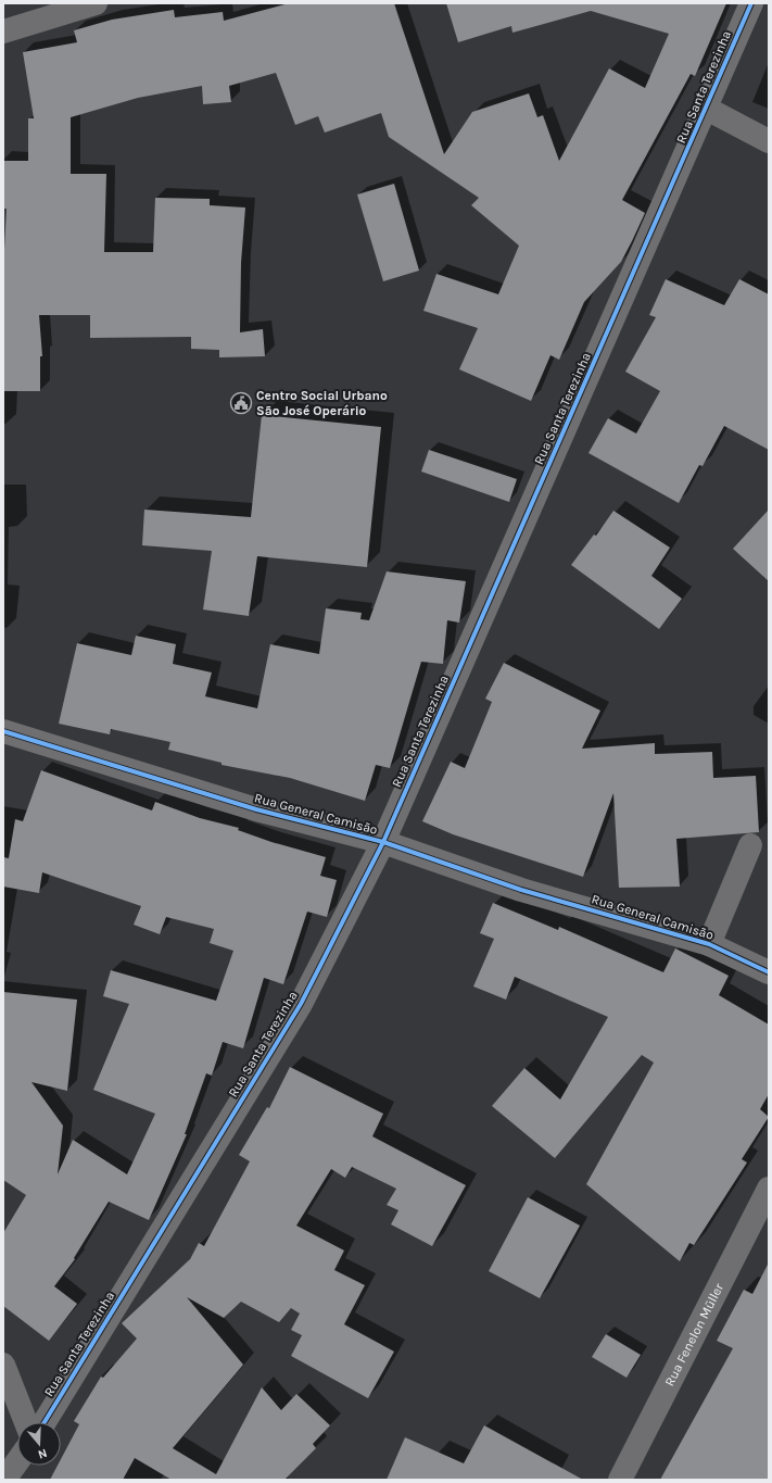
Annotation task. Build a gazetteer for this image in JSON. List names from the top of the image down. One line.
{"streets":{"street":["Rua Santa Terezinha","Rua General Camisão","Rua Fenelon Müller"]},"crossings":[["Rua Santa Terezinha","Rua General Camisão"]],"places":{"public building":["Centro Social Urbano São José Operário"]},"north":"bottom"}
